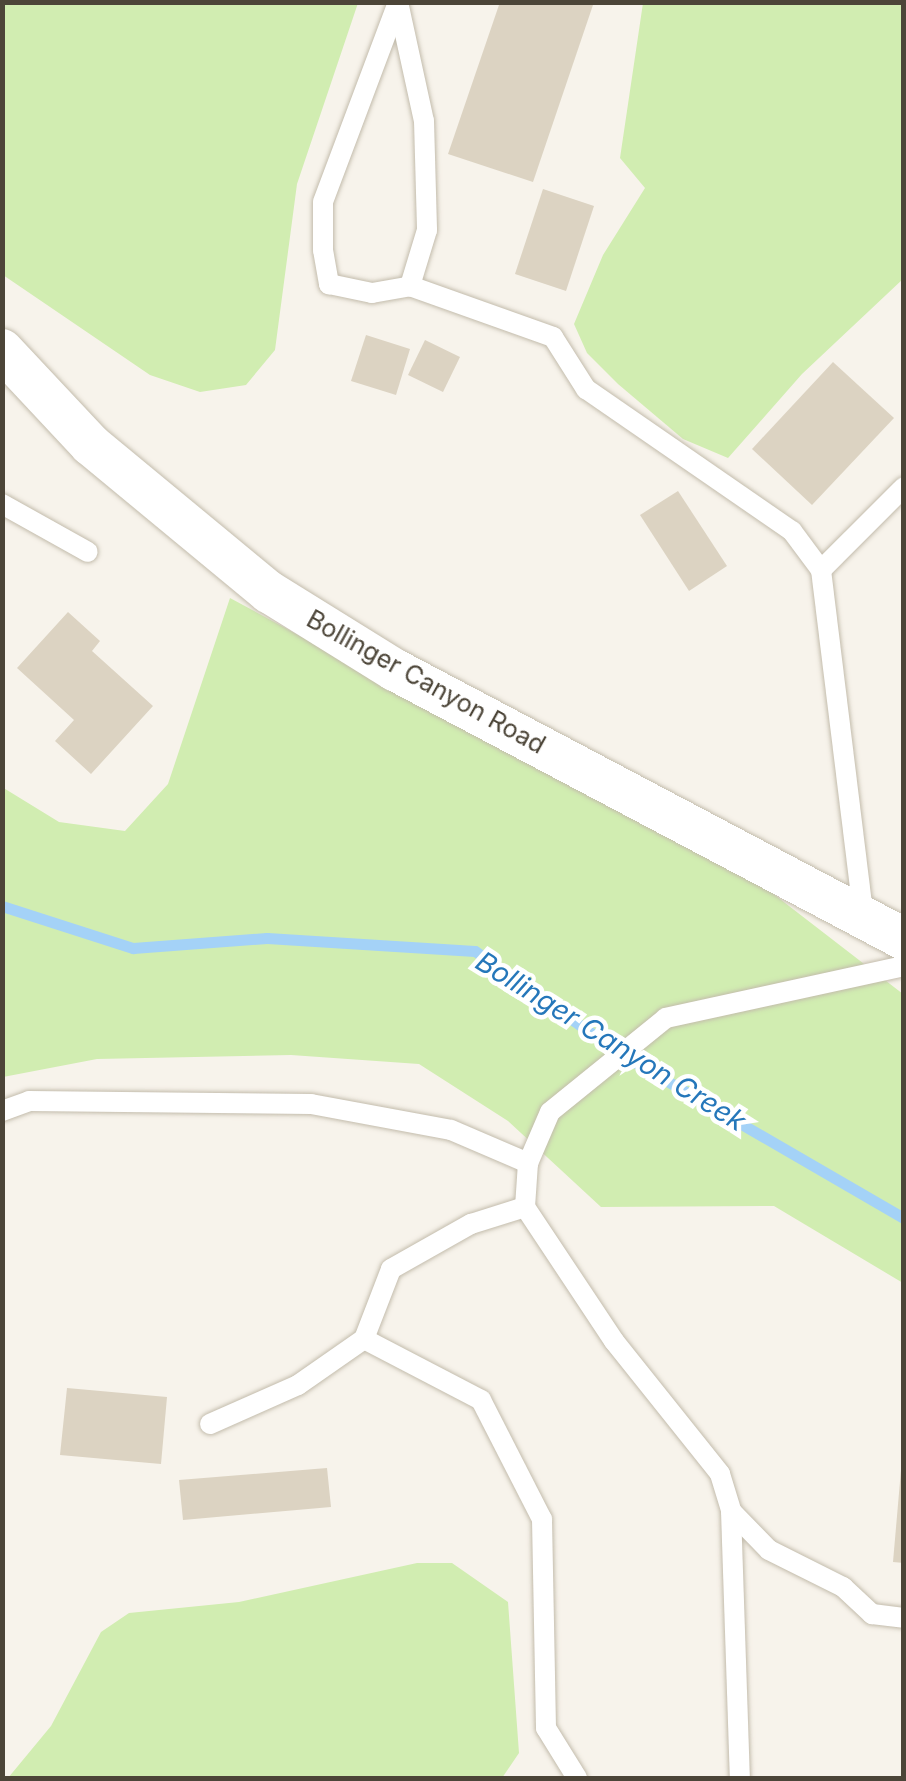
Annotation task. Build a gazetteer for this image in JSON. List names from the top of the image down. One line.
{"streets":{"street":["Bollinger Canyon Road"]},"water":["Bollinger Canyon Creek"]}
